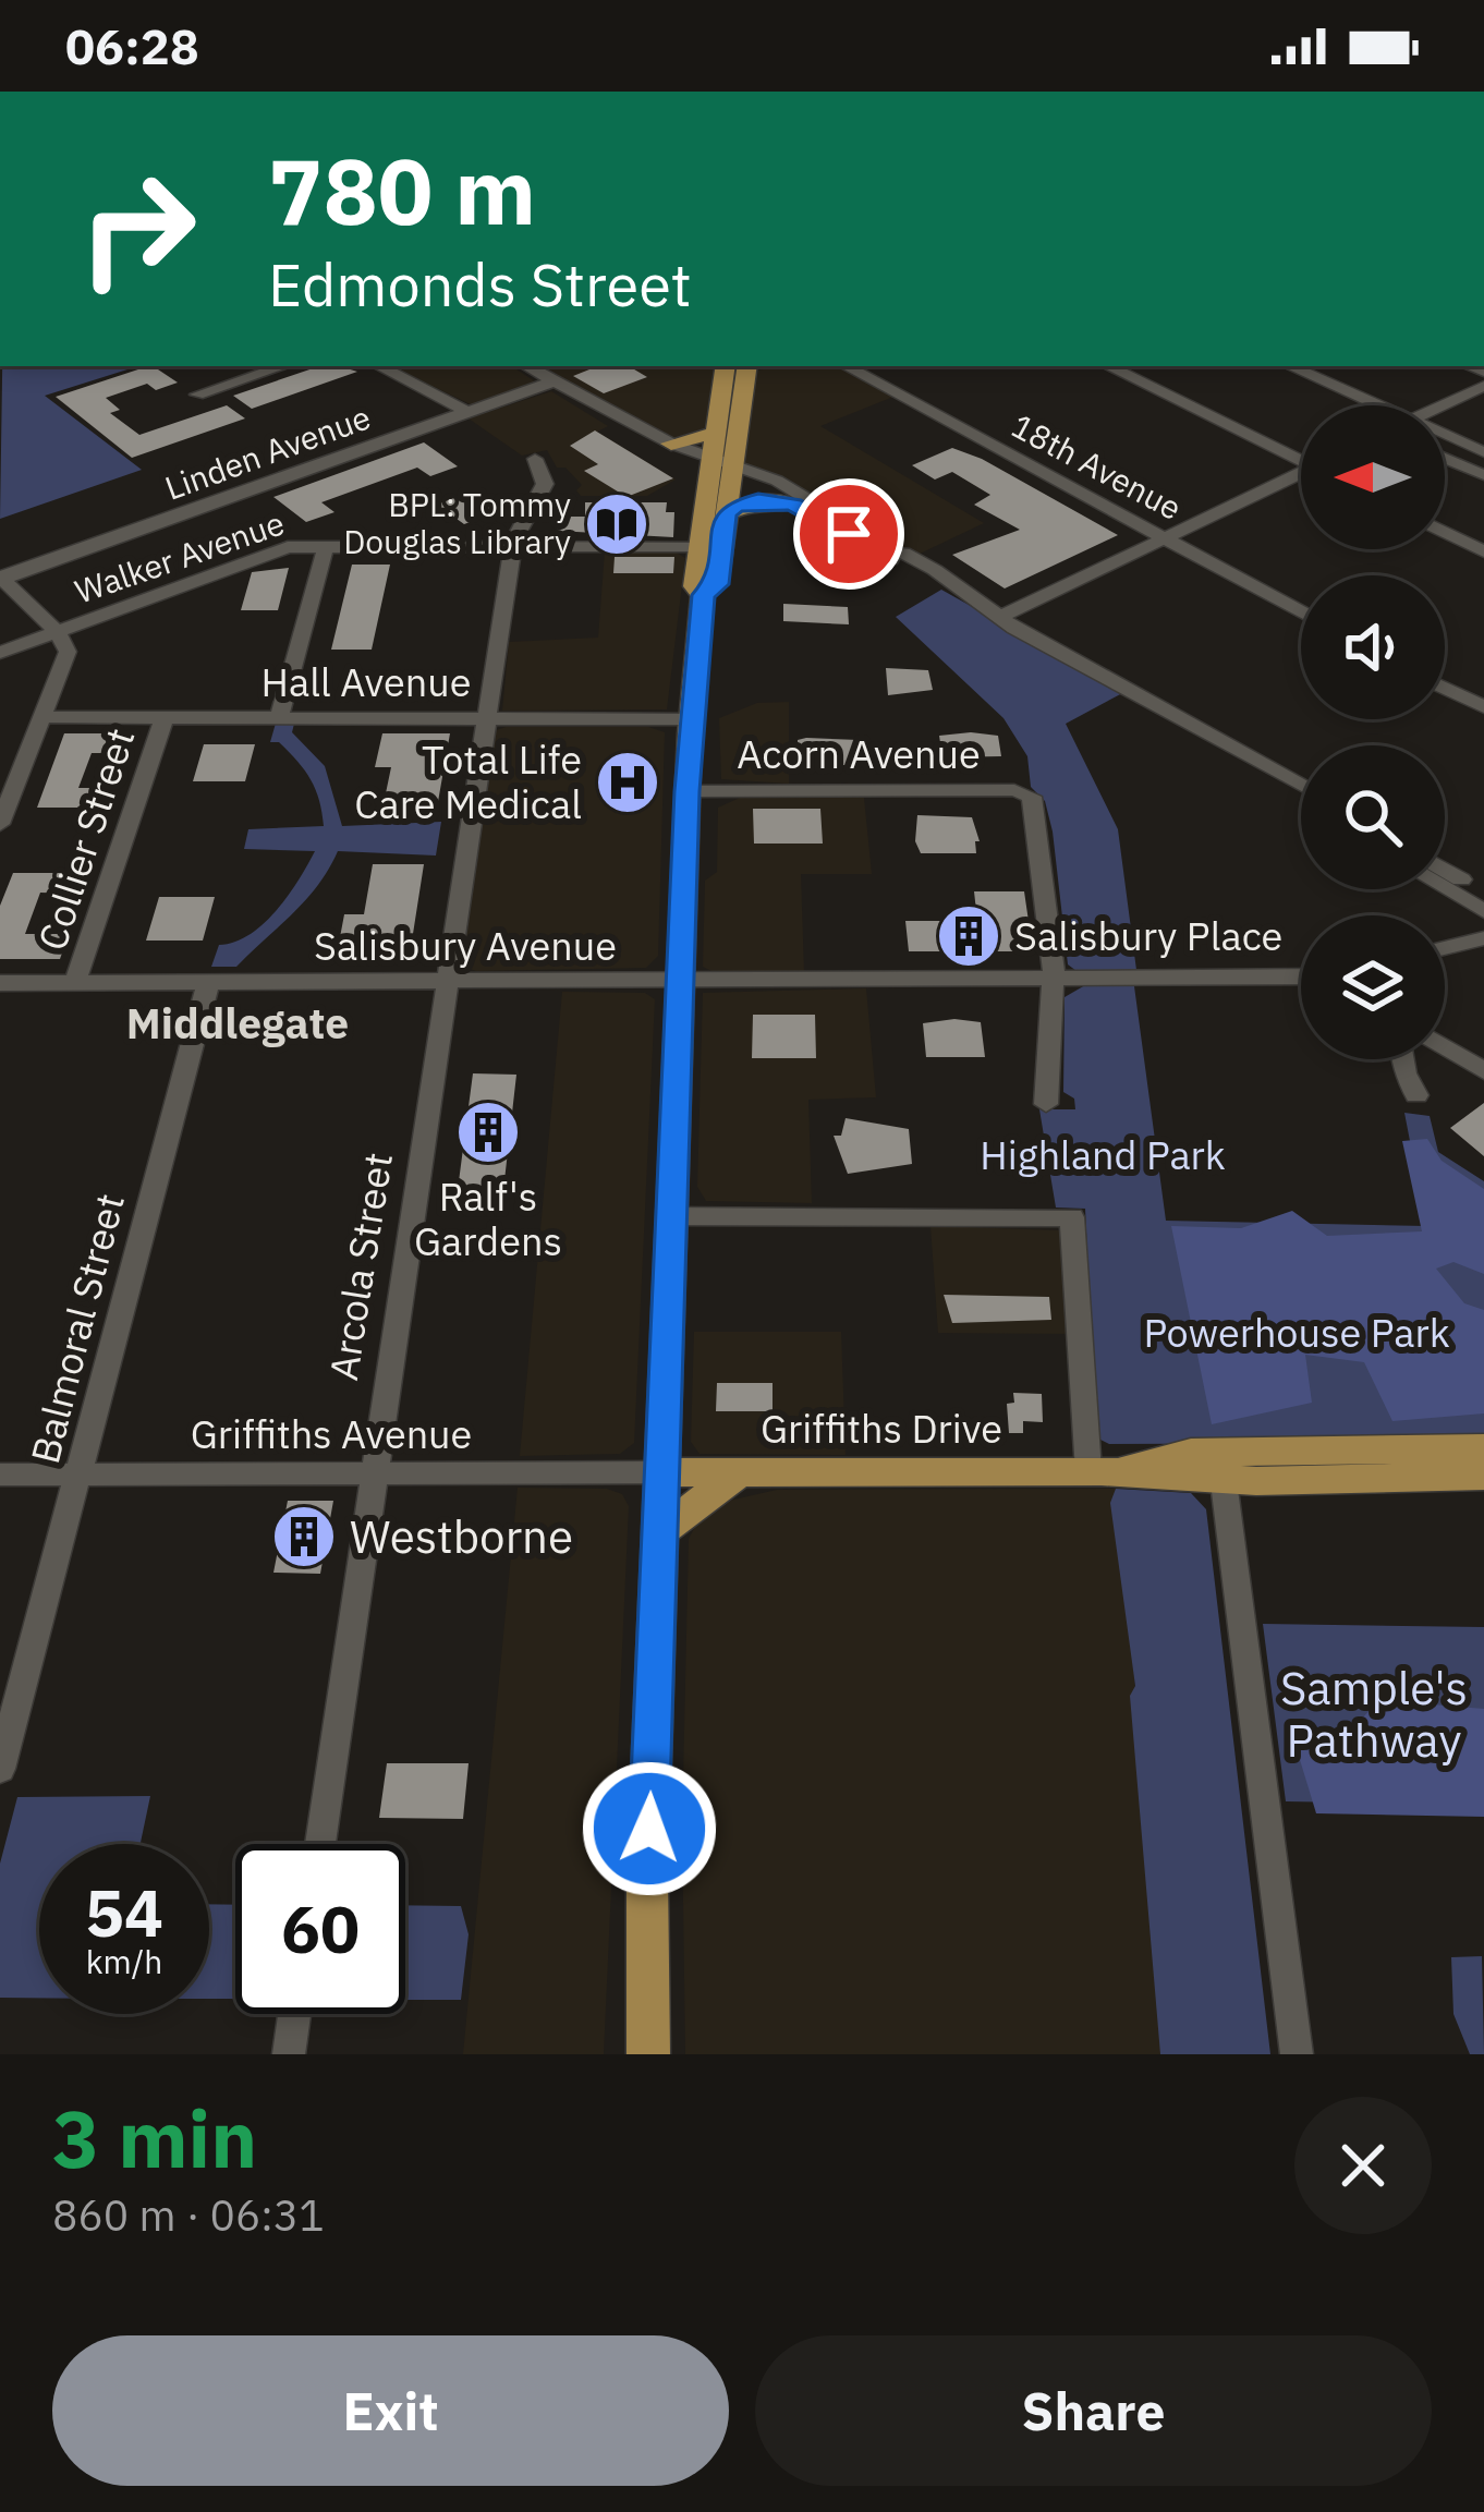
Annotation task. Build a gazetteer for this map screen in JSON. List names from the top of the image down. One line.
{"streets":{"main road":["Griffiths Drive"],"street":["Linden Avenue","18th Avenue","Walker Avenue","Hall Avenue","Acorn Avenue","Collier Street","Salisbury Avenue","Arcola Street","Balmoral Street","Griffiths Avenue"]},"crossings":[["Hall Avenue","Collier Street"],["Hall Avenue","Arcola Street"],["Acorn Avenue","Salisbury Avenue"],["Collier Street","Salisbury Avenue"],["Salisbury Avenue","Arcola Street"],["Salisbury Avenue","Balmoral Street"],["Arcola Street","Griffiths Avenue"],["Balmoral Street","Griffiths Avenue"],["Griffiths Drive","Griffiths Avenue"]],"districts":["Middlegate"],"parks":["Highland Park","Powerhouse Park","Sample's Pathway"],"places":{"library":["BPL: Tommy Douglas Library"],"hospital":["Total Life Care Medical"],"building":["Salisbury Place","Ralf's Gardens","Westborne"]},"north":"left","page":{"status":"06:28","turn":["780 m","Edmonds Street"],"speed":"54 km/h","limit":"60","heading":["3 min","860 m · 06:31"],"buttons":["Exit","Share"]}}
